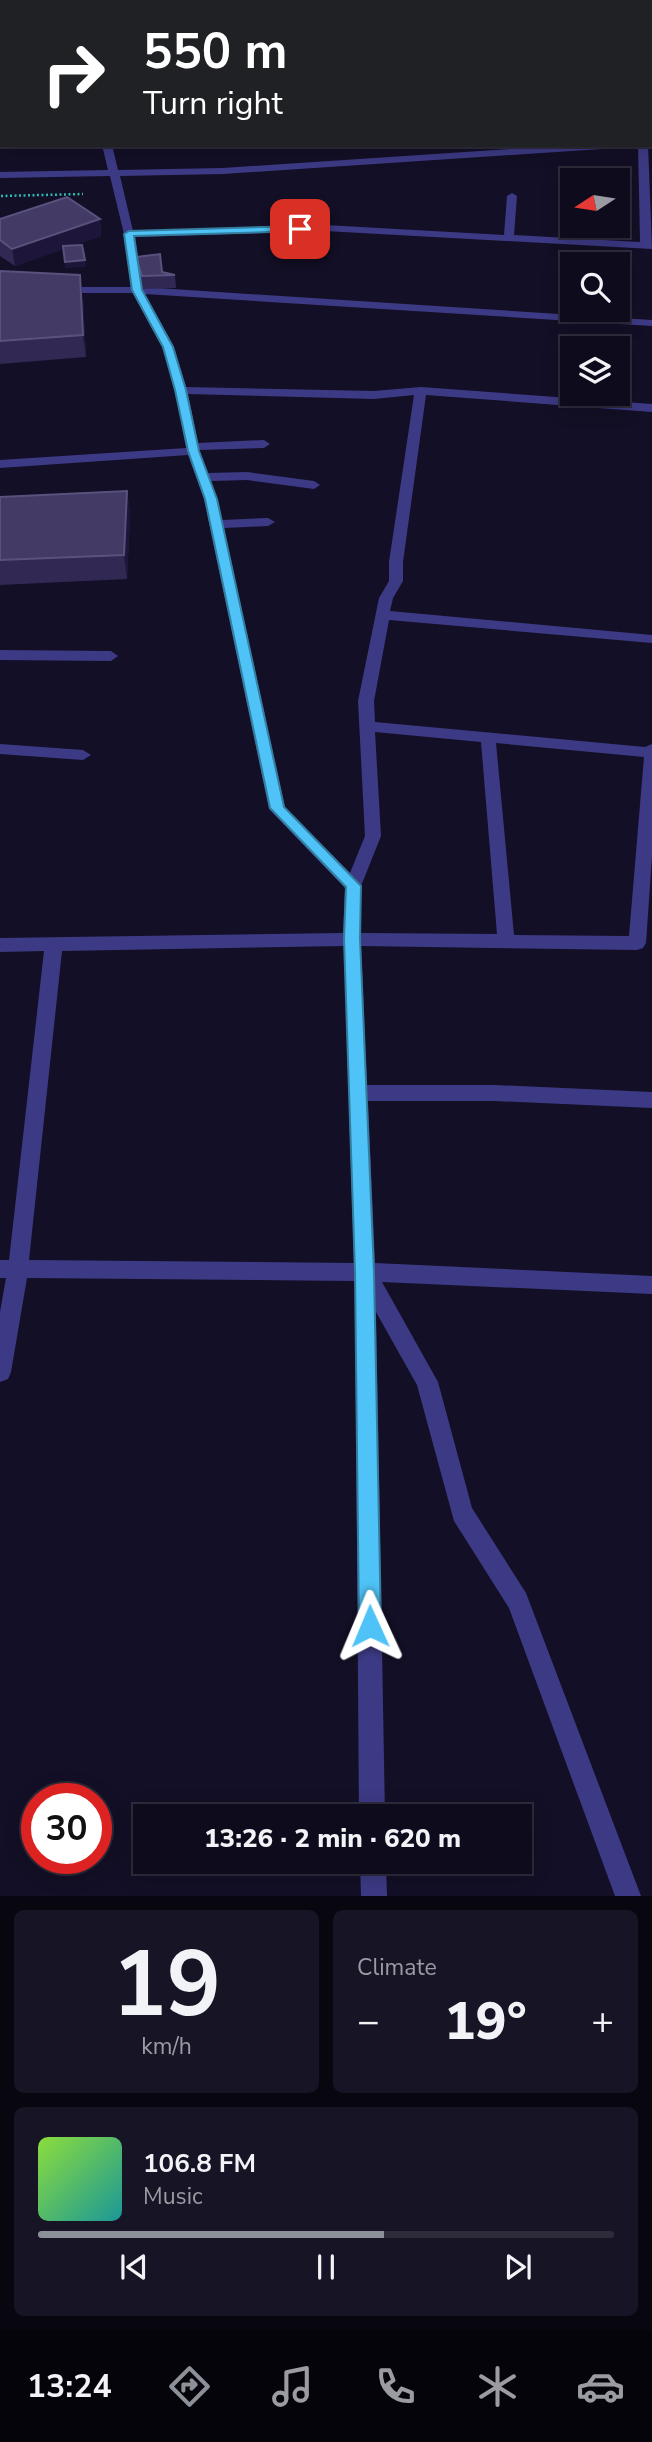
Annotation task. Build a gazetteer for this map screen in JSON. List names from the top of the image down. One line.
{"north":"left","page":{"turn":["550 m","Turn right"],"limit":"30","trip":"13:26 · 2 min · 620 m","tile":[["19","km/h"],"Climate"],"heat":["−","19°","+"],"song":["106.8 FM","Music"],"tabs":"13:24"}}
